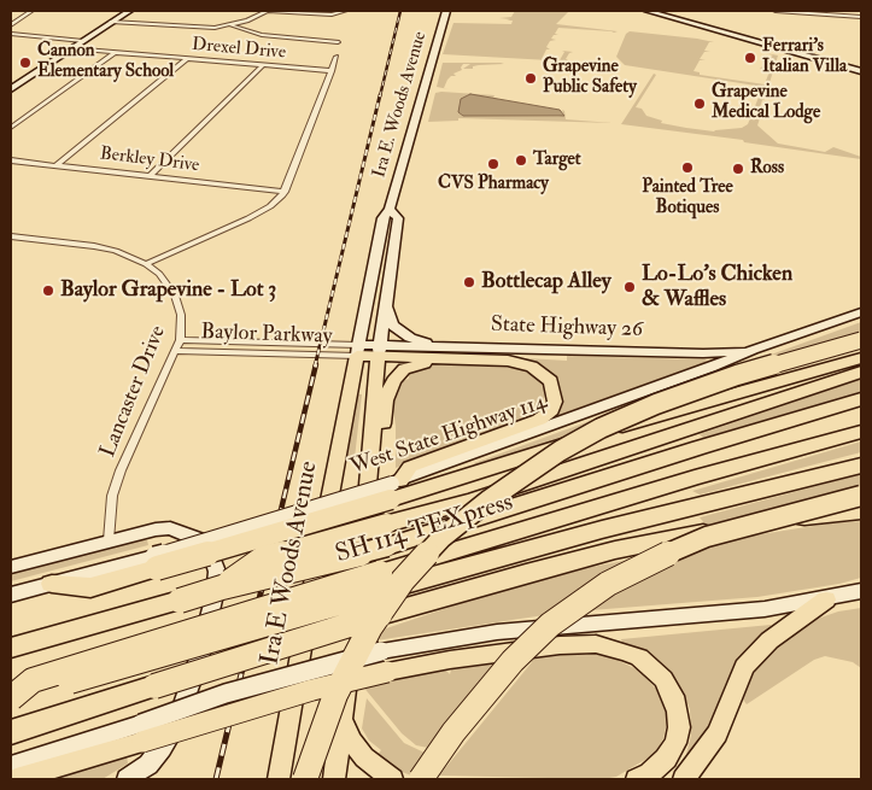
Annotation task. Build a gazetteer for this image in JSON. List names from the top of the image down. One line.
{"streets":{"highway":["SH 114 TEXpress"],"main road":["Ira E. Woods Avenue","State Highway 26","West State Highway 114","Ira E Woods Avenue"],"street":["Drexel Drive","Berkley Drive","Baylor Parkway","Lancaster Drive"]},"crossings":[["Ira E. Woods Avenue","State Highway 26"],["Ira E. Woods Avenue","Baylor Parkway"],["Ira E. Woods Avenue","Ira E Woods Avenue"],["State Highway 26","West State Highway 114"],["Baylor Parkway","Lancaster Drive"],["Baylor Parkway","Ira E Woods Avenue"]],"places":["Ferrari's Italian Villa","Cannon Elementary School","Grapevine Public Safety","Grapevine Medical Lodge","Target","CVS Pharmacy","Painted Tree Botiques","Ross","Bottlecap Alley","Lo-Lo's Chicken & Waffles","Baylor Grapevine - Lot 3"]}
